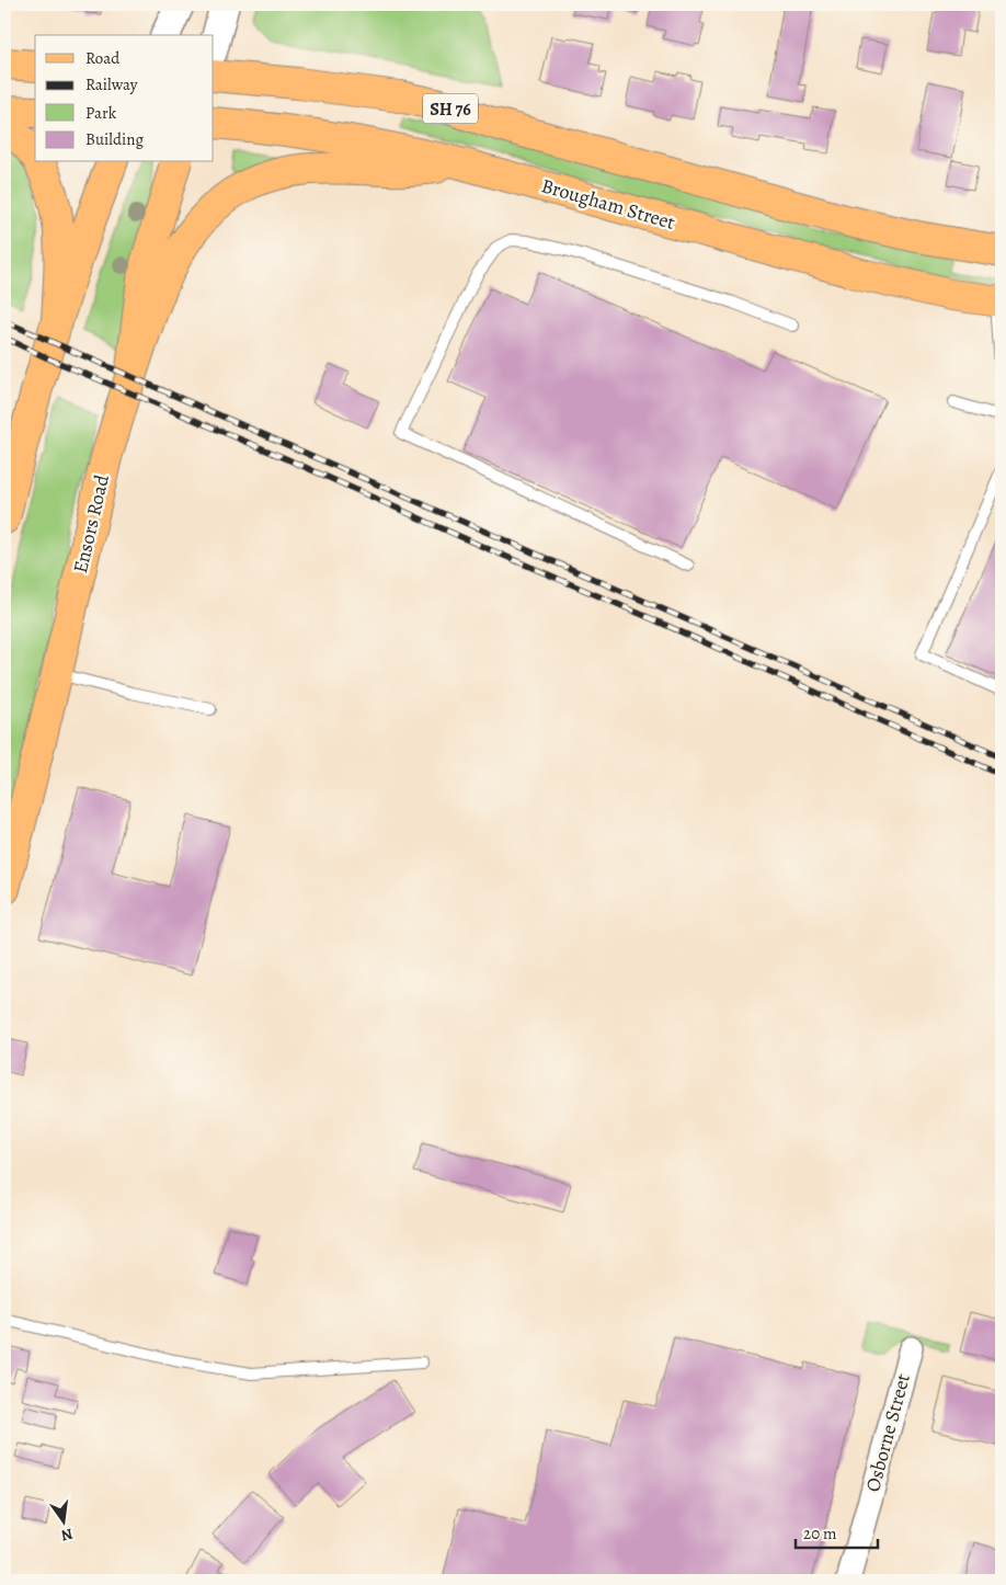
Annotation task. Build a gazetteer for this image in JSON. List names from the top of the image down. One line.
{"streets":{"main road":["SH 76","Brougham Street","Ensors Road"],"street":["Osborne Street"]},"legend":["Road","Railway","Park","Building"],"scale_bar":"20 m","north":"bottom"}
